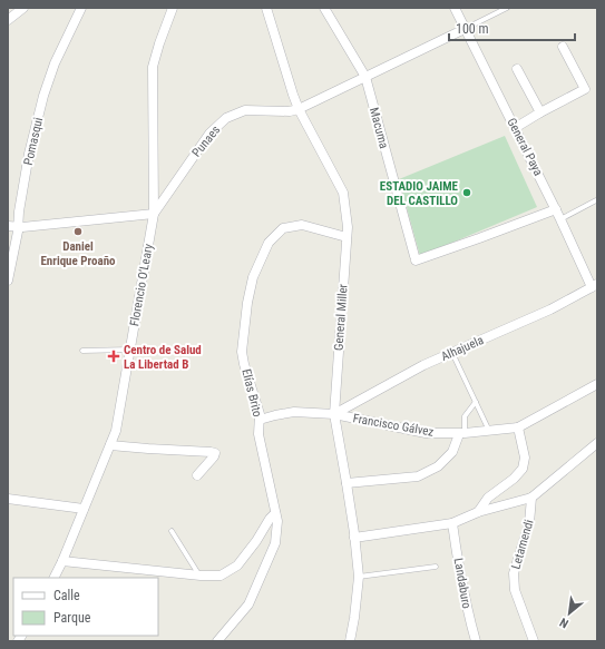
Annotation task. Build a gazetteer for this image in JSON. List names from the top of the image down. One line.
{"streets":{"street":["Macuma","Pomasqui","Punaes","General Paya","Florencio O'Leary","General Miller","Alhajuela","Elías Brito","Francisco Gálvez","Letamendi","Landaburo"]},"crossings":[["Macuma","Punaes"],["Macuma","General Paya"],["Punaes","General Paya"],["Punaes","Florencio O'Leary"],["Punaes","General Miller"],["General Paya","Alhajuela"],["General Miller","Alhajuela"],["General Miller","Elías Brito"],["General Miller","Francisco Gálvez"],["Alhajuela","Francisco Gálvez"],["Elías Brito","Francisco Gálvez"]],"places":{"other":["ESTADIO JAIME DEL CASTILLO","Daniel Enrique Proaño"],"health":["Centro de Salud La Libertad B"]},"legend":["Calle","Parque"],"scale_bar":"100 m","north":"bottom left"}
